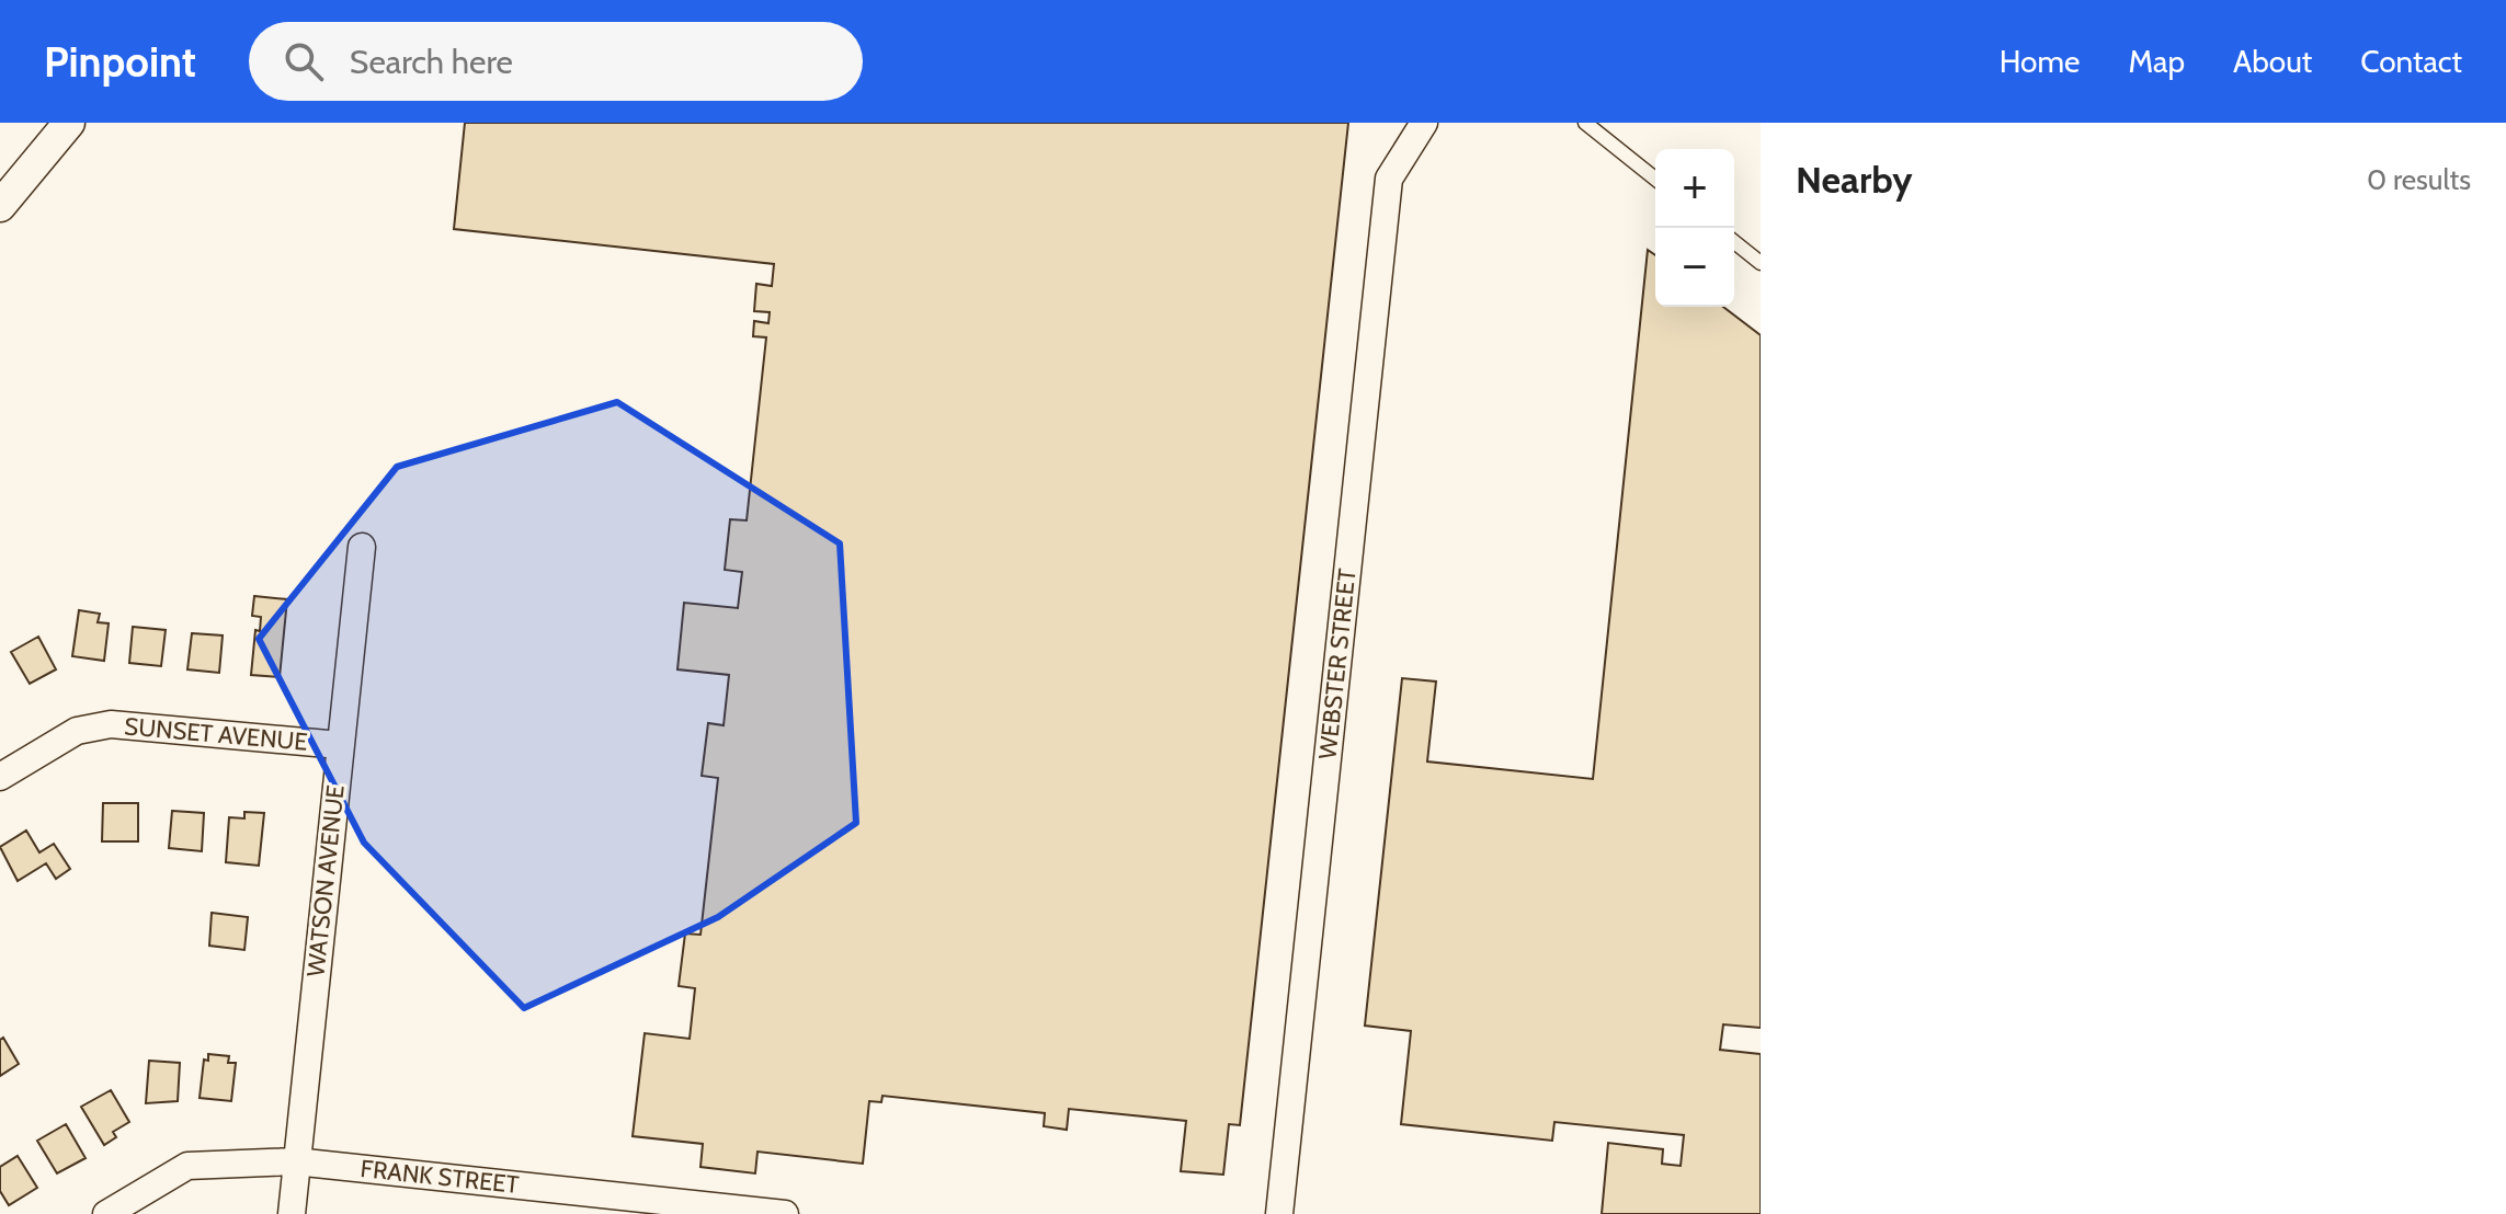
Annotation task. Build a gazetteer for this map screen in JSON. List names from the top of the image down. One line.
{"streets":{"street":["WEBSTER STREET","SUNSET AVENUE","WATSON AVENUE","FRANK STREET"]},"crossings":[["SUNSET AVENUE","WATSON AVENUE"],["WATSON AVENUE","FRANK STREET"]],"page":{"header":"Pinpoint","search":"Search here","nav":["Home","Map","About","Contact"],"heading":["Nearby","0 results"],"map_buttons":["+","−"]}}
